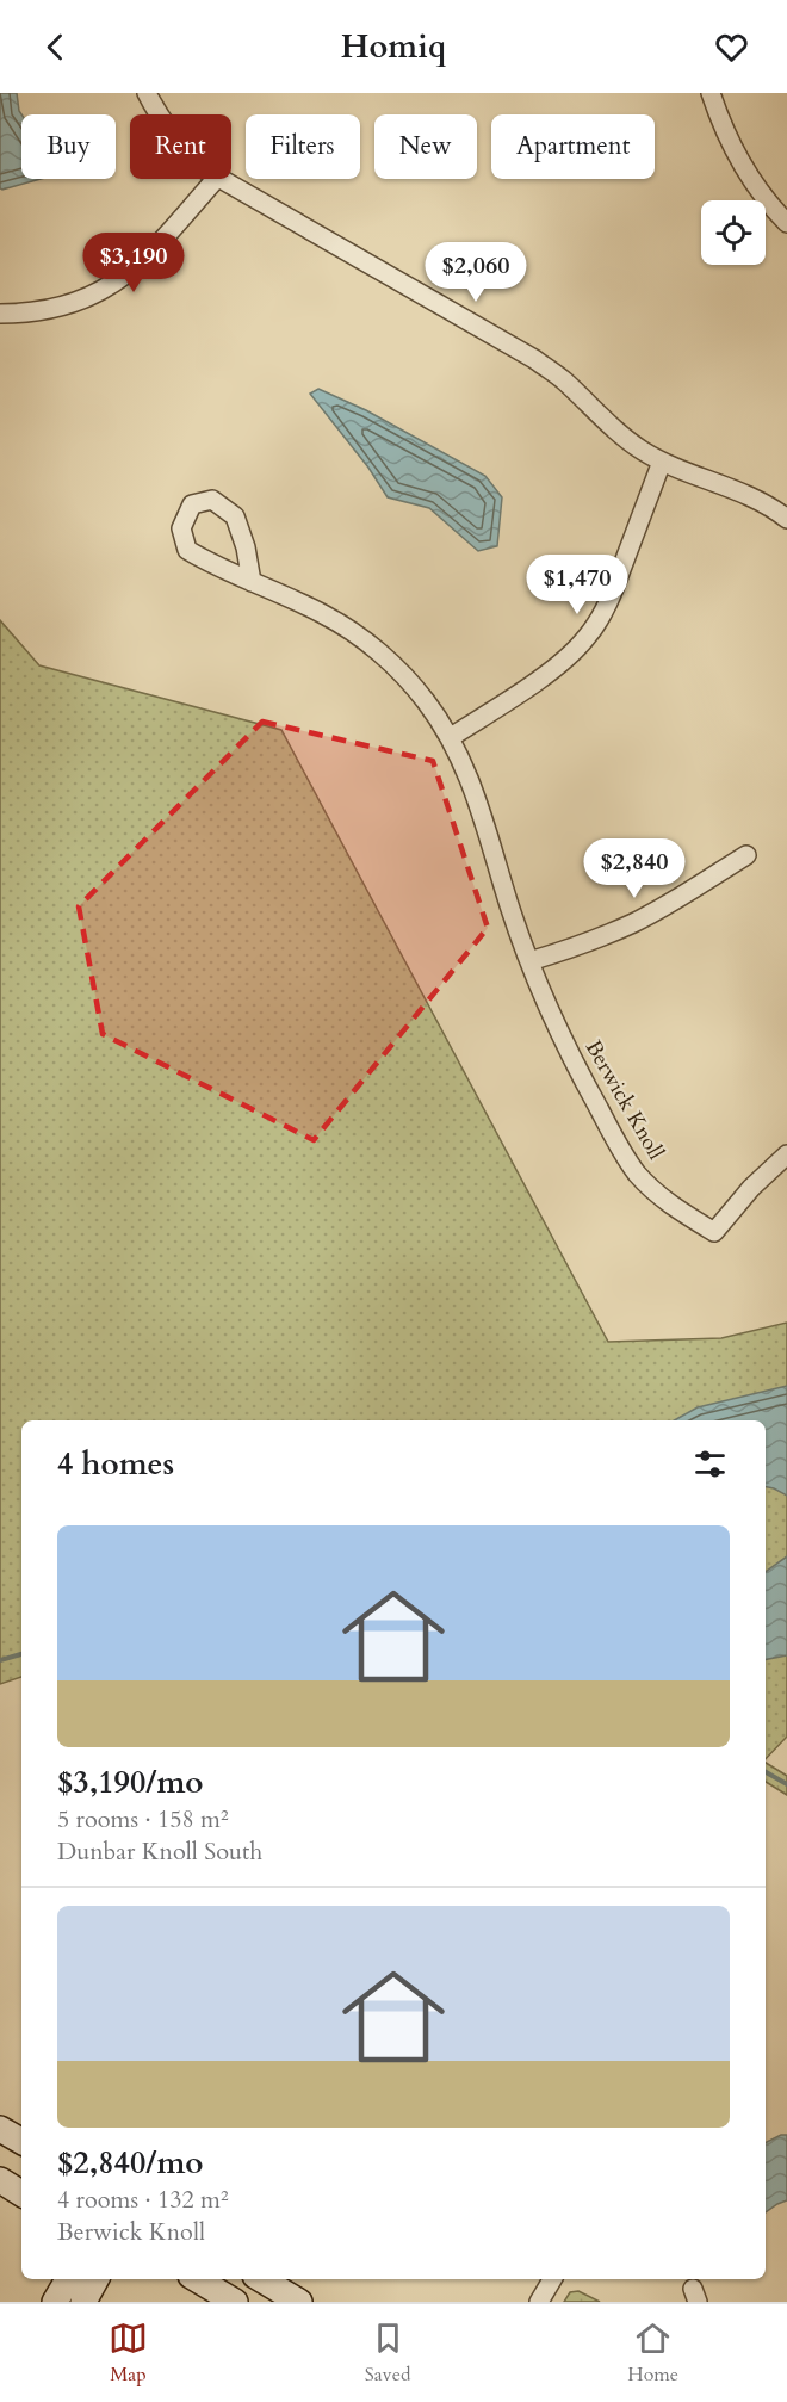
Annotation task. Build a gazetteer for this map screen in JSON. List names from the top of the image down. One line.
{"streets":{"street":["Berwick Knoll"]},"page":{"header":"Homiq","chip":["Buy","Rent","Filters","New","Apartment"],"price":["$3,190","$2,060","$1,470","$2,840"],"heading":"4 homes","list":[{"name":"$3,190/mo","note":"5 rooms · 158 m² · Dunbar Knoll South"},{"name":"$2,840/mo","note":"4 rooms · 132 m² · Berwick Knoll"}],"tabs":["Map","Saved","Home"]}}
